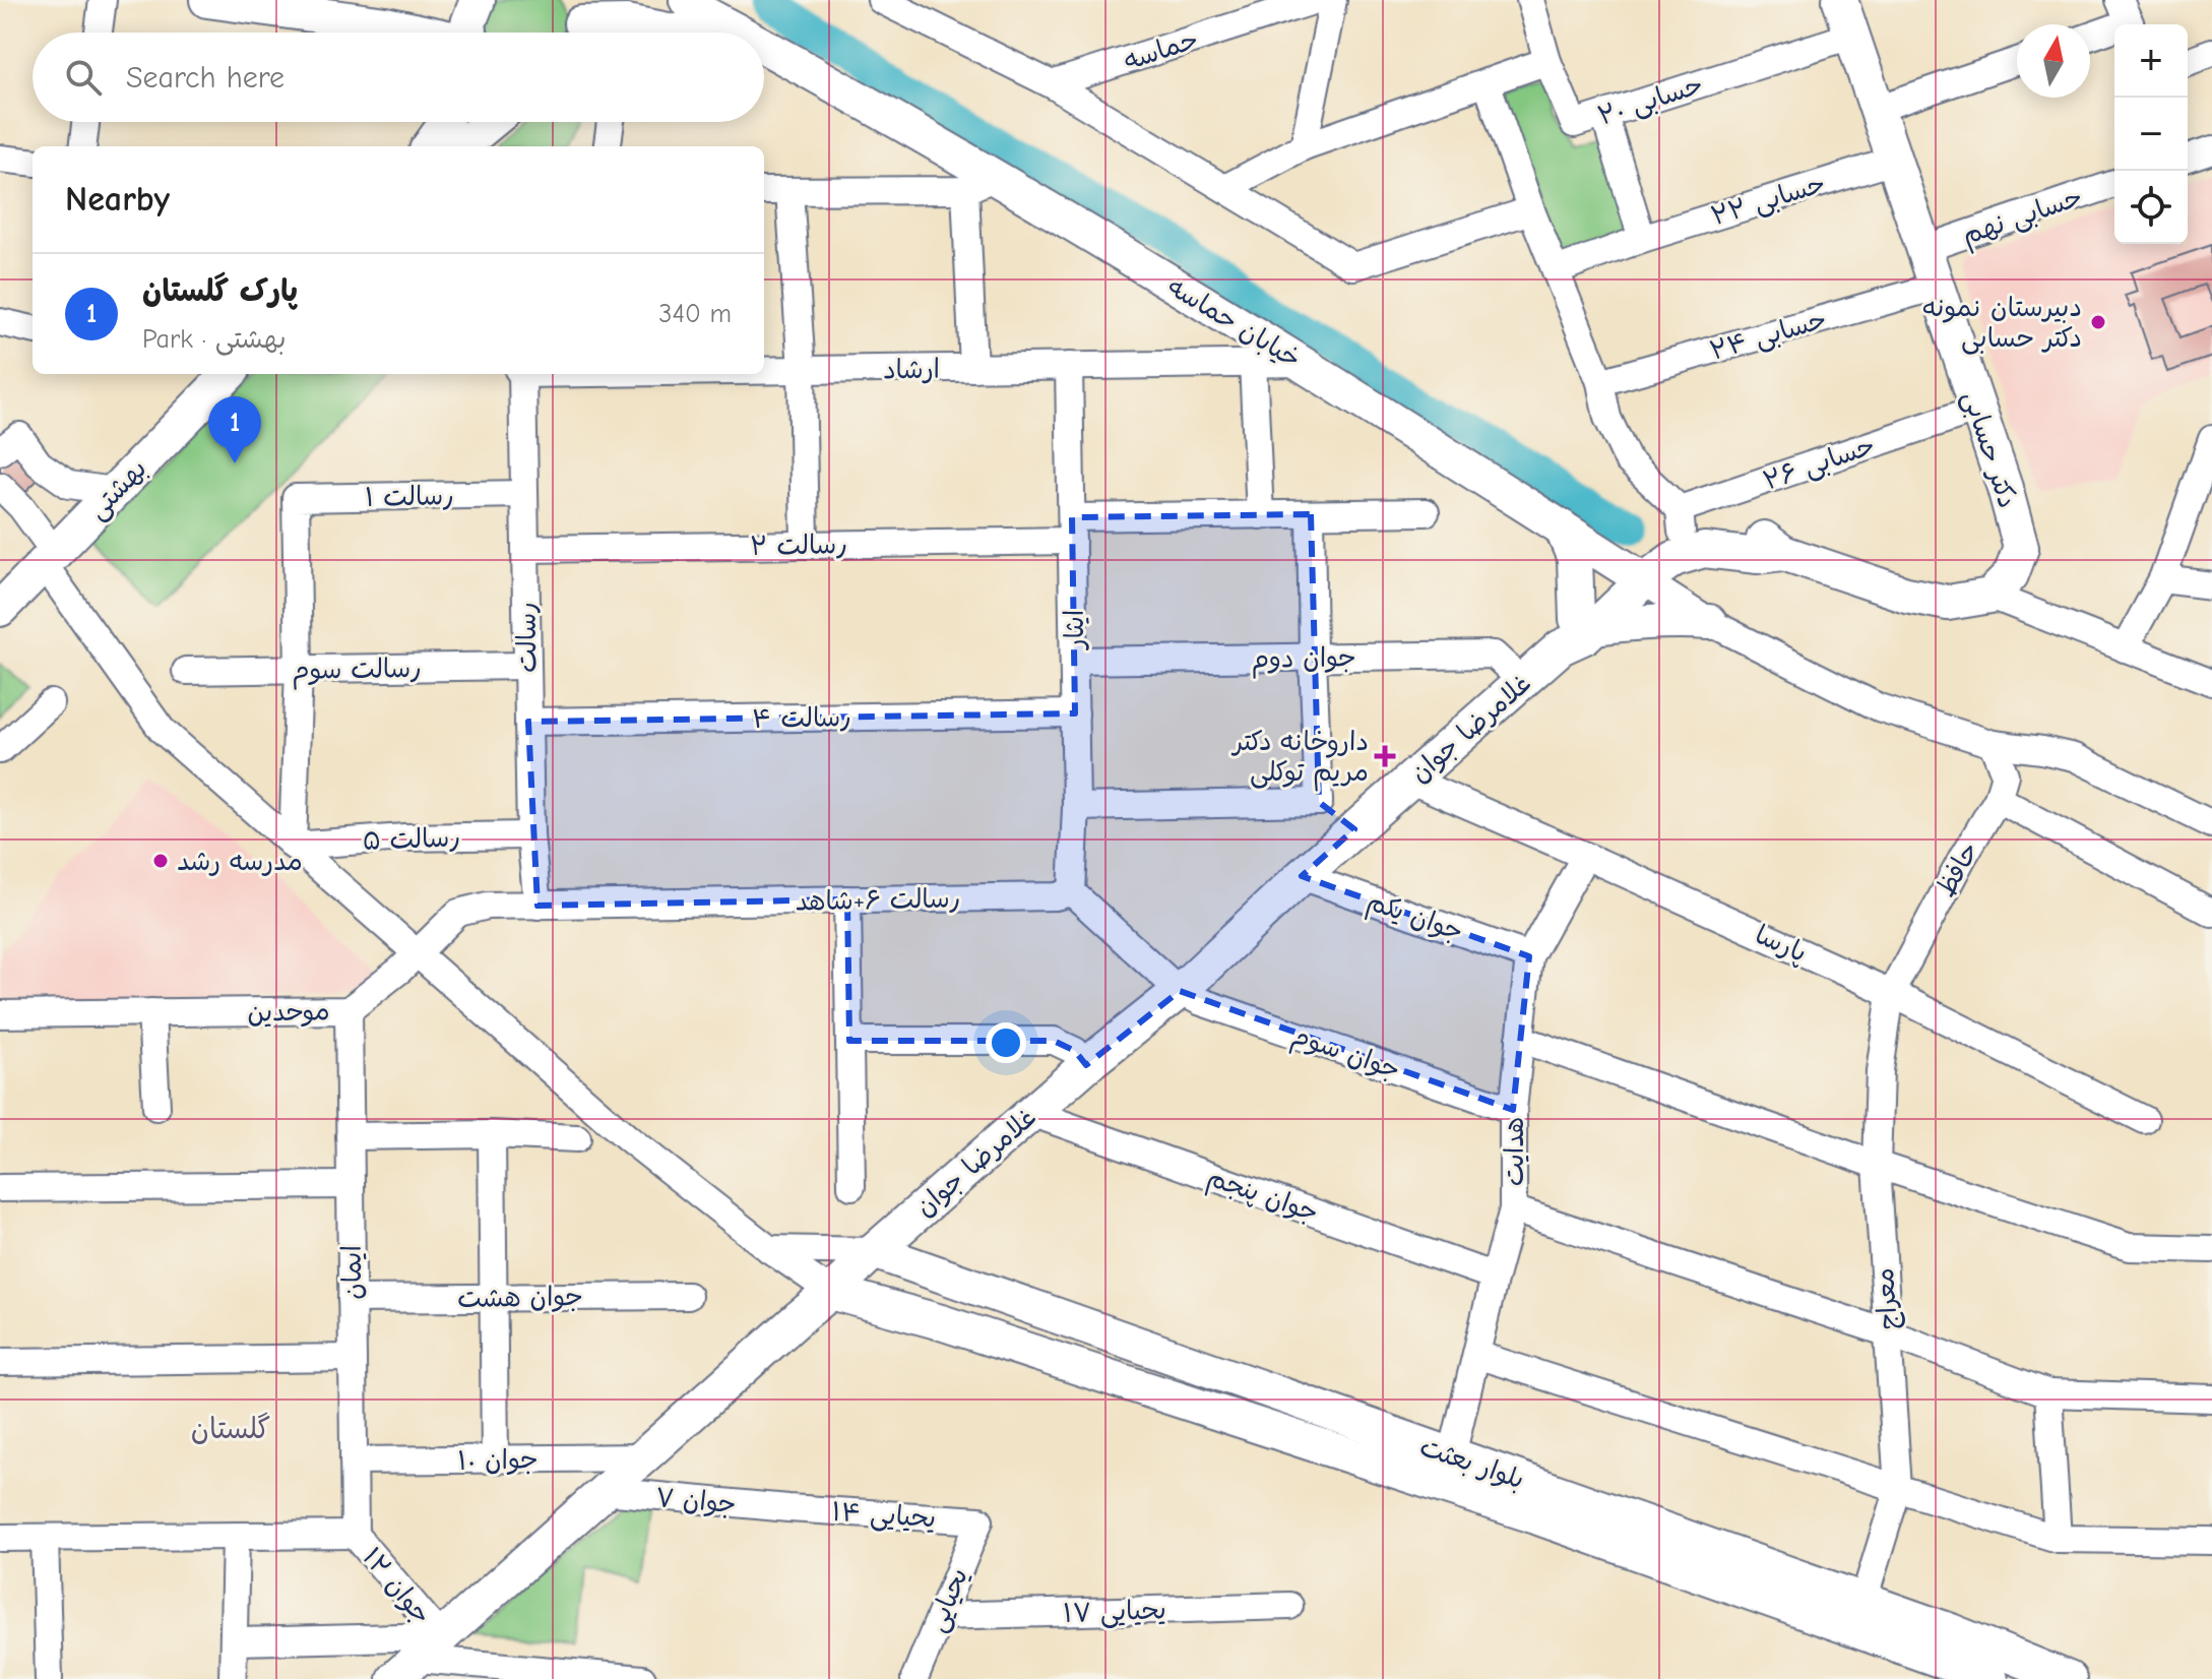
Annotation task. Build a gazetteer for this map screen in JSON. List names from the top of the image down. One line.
{"streets":{"main road":["خیابان حماسه","دکتر حسابی","بهشتی","غلامرضا جوان","بلوار بعثت"],"street":["حماسه","حسابی ۲۰","حسابی ۲۲","حسابی نهم","حسابی ۲۴","ارشاد","حسابی ۲۶","رسالت ۱","رسالت ۲","ایثار","رسالت","جوان دوم","رسالت سوم","رسالت ۴","رسالت ۵","حافظ","رسالت ۶+شاهد","جوان یکم","پارسا","موحدین","جوان سوم","هدایت","جوان پنجم","ایمان","جوان هشت","معراج","جوان ۱۰","جوان ۷","یحیایی ۱۴","جوان ۱۲","یحیایی","یحیایی ۱۷"]},"crossings":[["حسابی ۲۰","دکتر حسابی"],["حسابی ۲۲","دکتر حسابی"],["حسابی نهم","دکتر حسابی"],["خیابان حماسه","ارشاد"],["خیابان حماسه","غلامرضا جوان"],["حسابی ۲۴","دکتر حسابی"],["ارشاد","ایثار"],["دکتر حسابی","حسابی ۲۶"],["رسالت ۱","رسالت"],["رسالت ۱","رسالت سوم"],["رسالت ۲","ایثار"],["رسالت ۲","رسالت"],["ایثار","جوان دوم"],["ایثار","رسالت ۴"],["ایثار","رسالت ۶+شاهد"],["رسالت","رسالت سوم"],["رسالت","رسالت ۴"],["رسالت","رسالت ۵"],["رسالت","رسالت ۶+شاهد"],["رسالت","موحدین"],["جوان دوم","غلامرضا جوان"],["غلامرضا جوان","جوان یکم"],["غلامرضا جوان","پارسا"],["غلامرضا جوان","جوان سوم"],["غلامرضا جوان","جوان پنجم"],["غلامرضا جوان","جوان ۱۰"],["غلامرضا جوان","بلوار بعثت"],["غلامرضا جوان","جوان ۷"],["غلامرضا جوان","جوان ۱۲"],["حافظ","پارسا"],["حافظ","معراج"],["رسالت ۶+شاهد","موحدین"],["جوان یکم","هدایت"],["پارسا","هدایت"],["پارسا","معراج"],["موحدین","ایمان"],["جوان سوم","هدایت"],["هدایت","جوان پنجم"],["هدایت","بلوار بعثت"],["ایمان","جوان هشت"],["ایمان","جوان ۱۰"],["ایمان","جوان ۱۲"],["معراج","بلوار بعثت"],["جوان ۷","یحیایی ۱۴"],["یحیایی ۱۴","یحیایی"],["یحیایی","یحیایی ۱۷"]],"districts":["گلستان"],"places":{"other":["دبیرستان نمونه دکتر حسابی","مدرسه رشد"],"health":["داروخانه دکتر مریم توکلی"]},"north":"top","page":{"map_buttons":["+","−"],"search":"Search here","heading":"Nearby","list":[{"mark":"1","name":"پارک گلستان","note":"Park · بهشتی","value":"340 m"}],"pins":"1"}}
